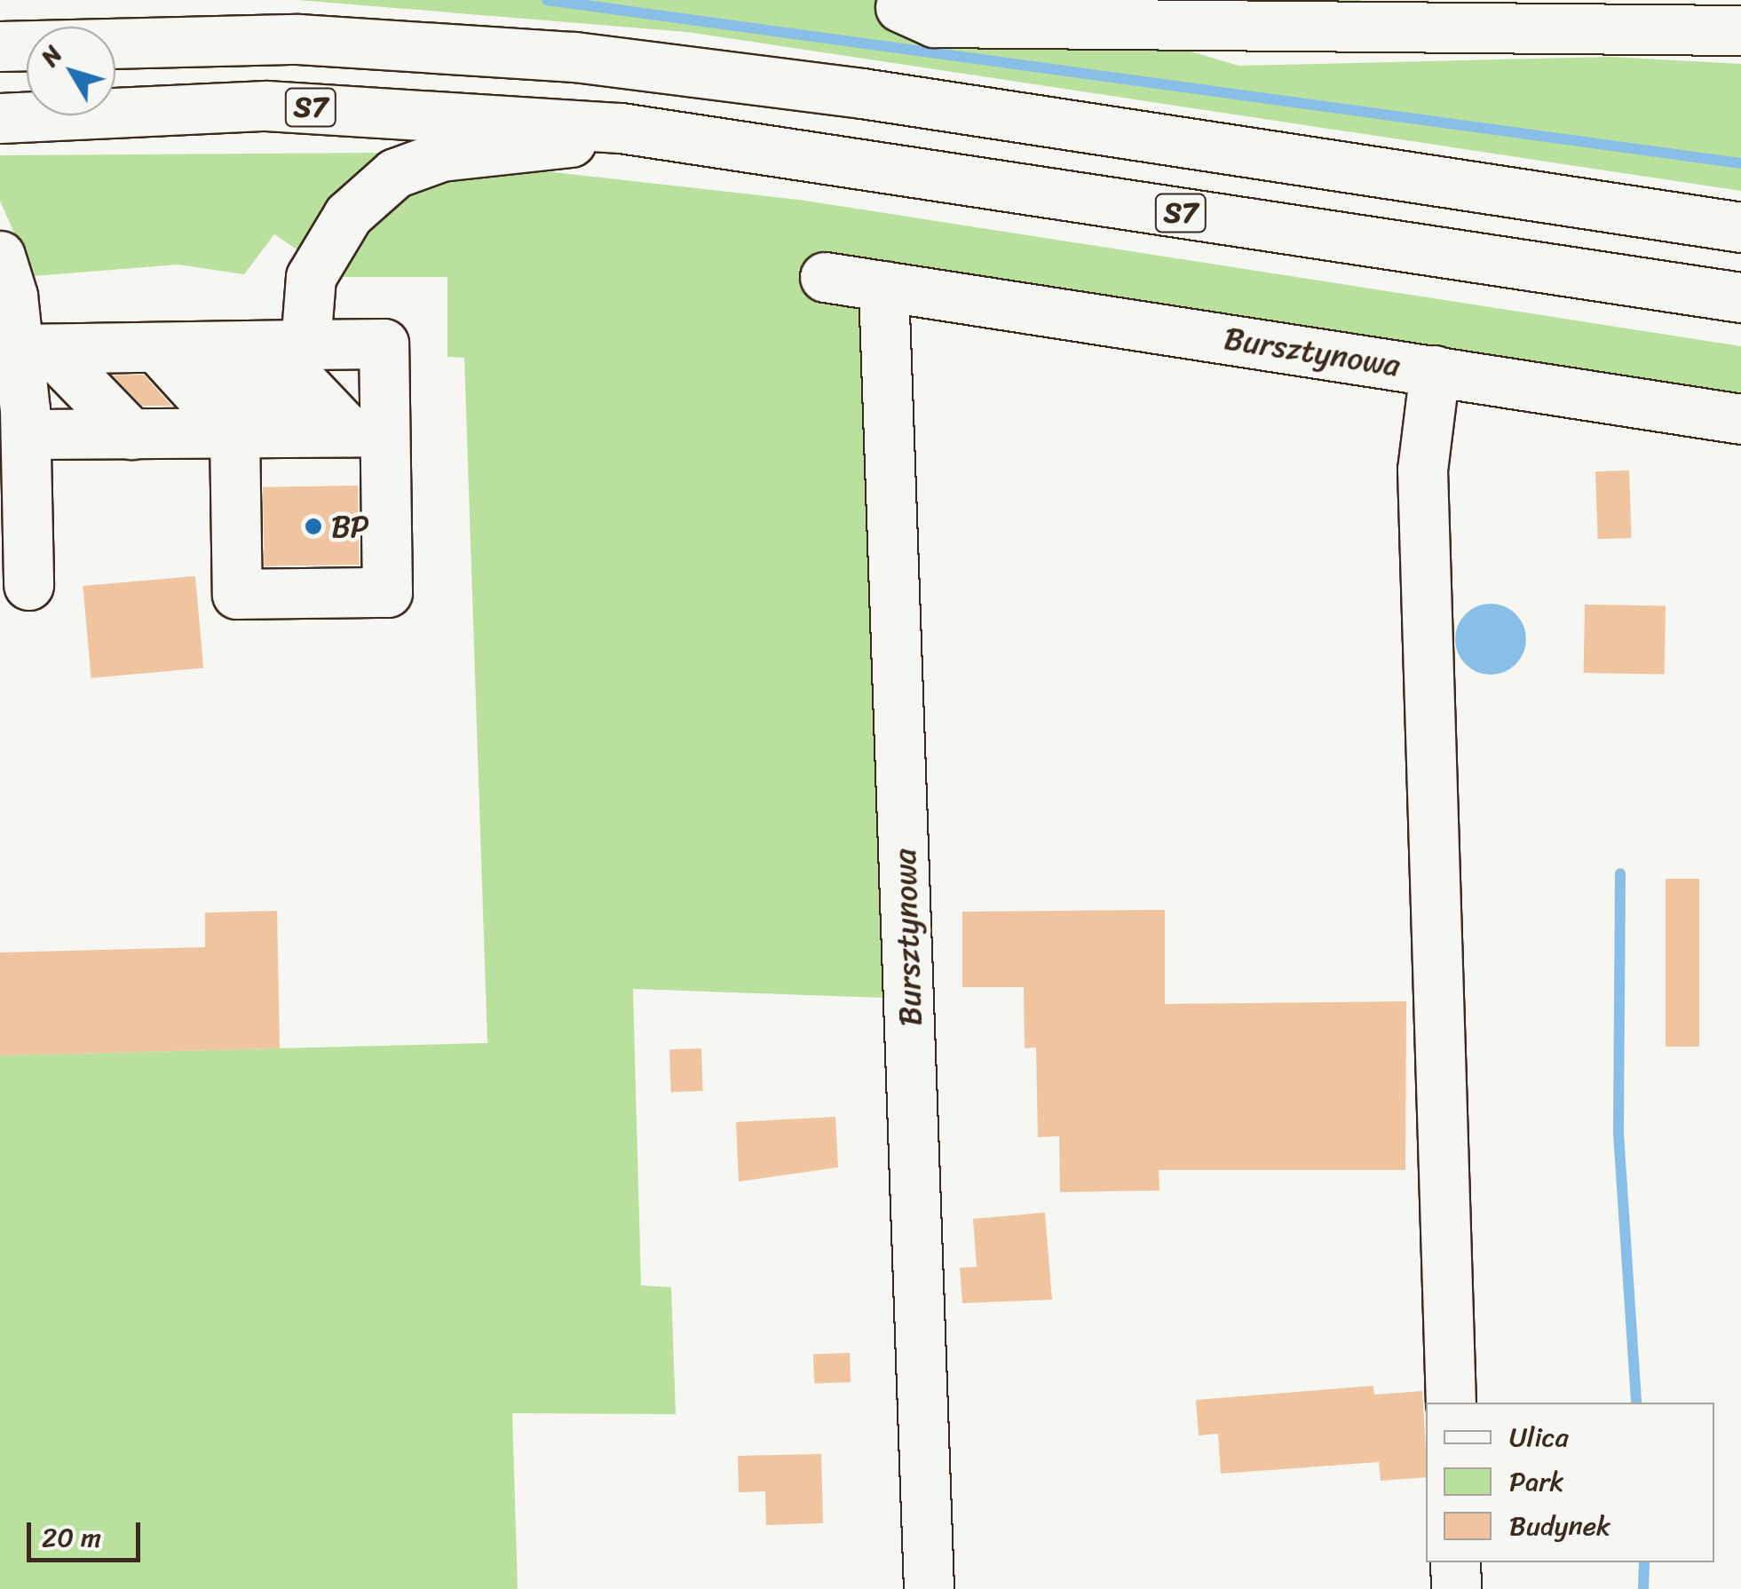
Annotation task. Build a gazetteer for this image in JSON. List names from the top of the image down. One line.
{"streets":{"main road":["S7","Bursztynowa"]},"places":["BP"],"legend":["Ulica","Park","Budynek"],"scale_bar":"20 m","north":"top left"}
